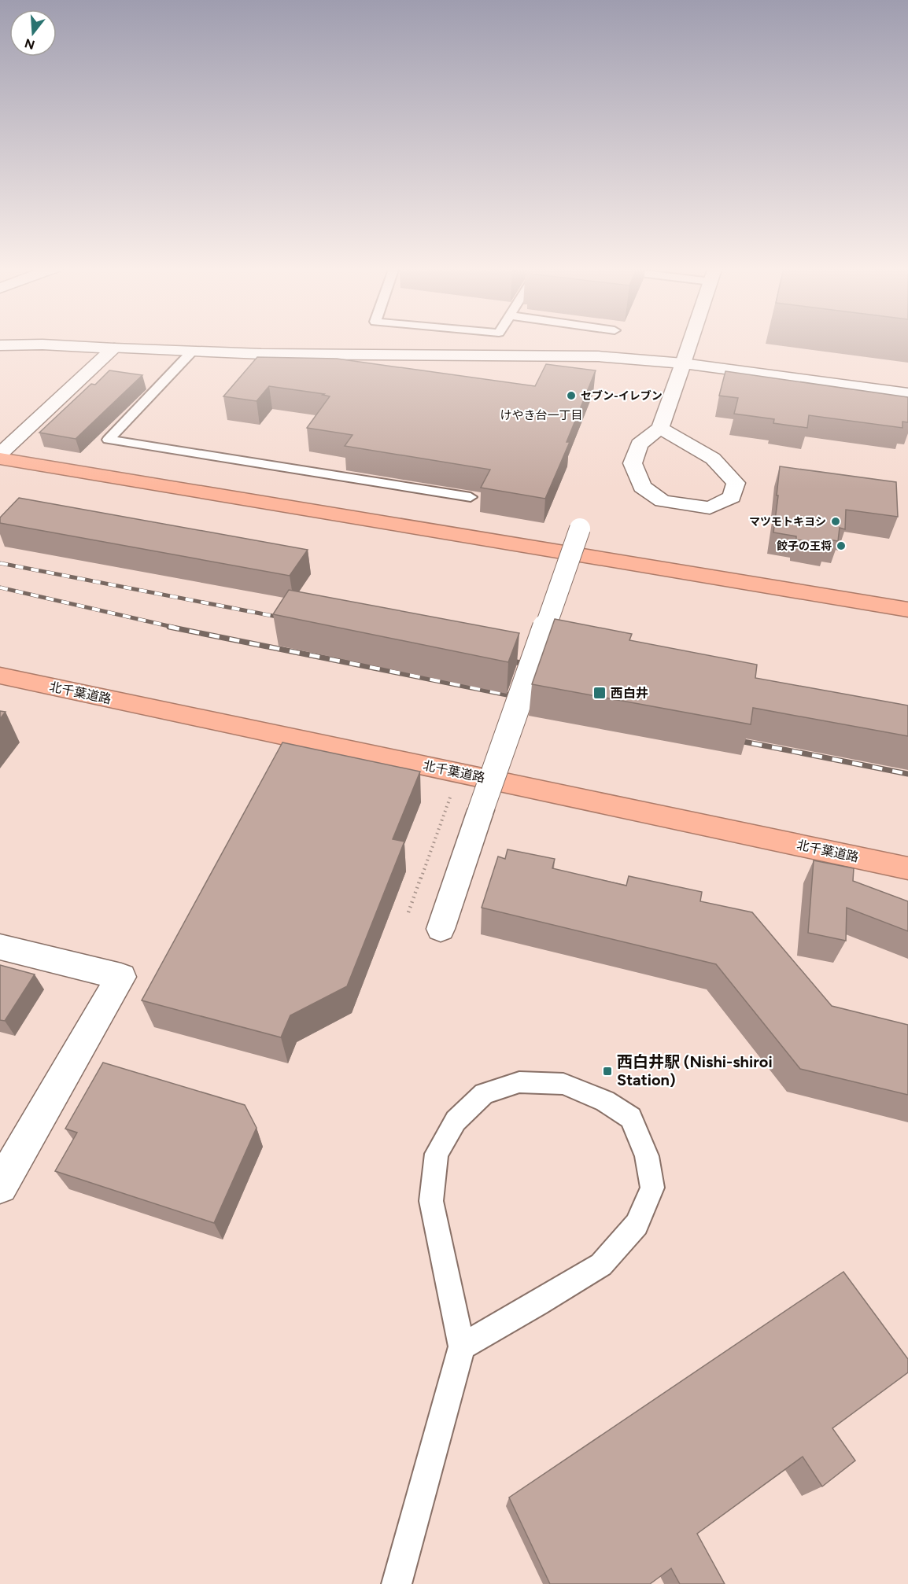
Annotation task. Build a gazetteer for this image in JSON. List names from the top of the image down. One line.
{"streets":{"highway":["北千葉道路"]},"districts":["けやき台一丁目"],"places":{"other":["セブン-イレブン","マツモトキヨシ","餃子の王将"],"transit":["西白井","西白井駅 (Nishi-shiroi Station)"]},"north":"bottom"}
